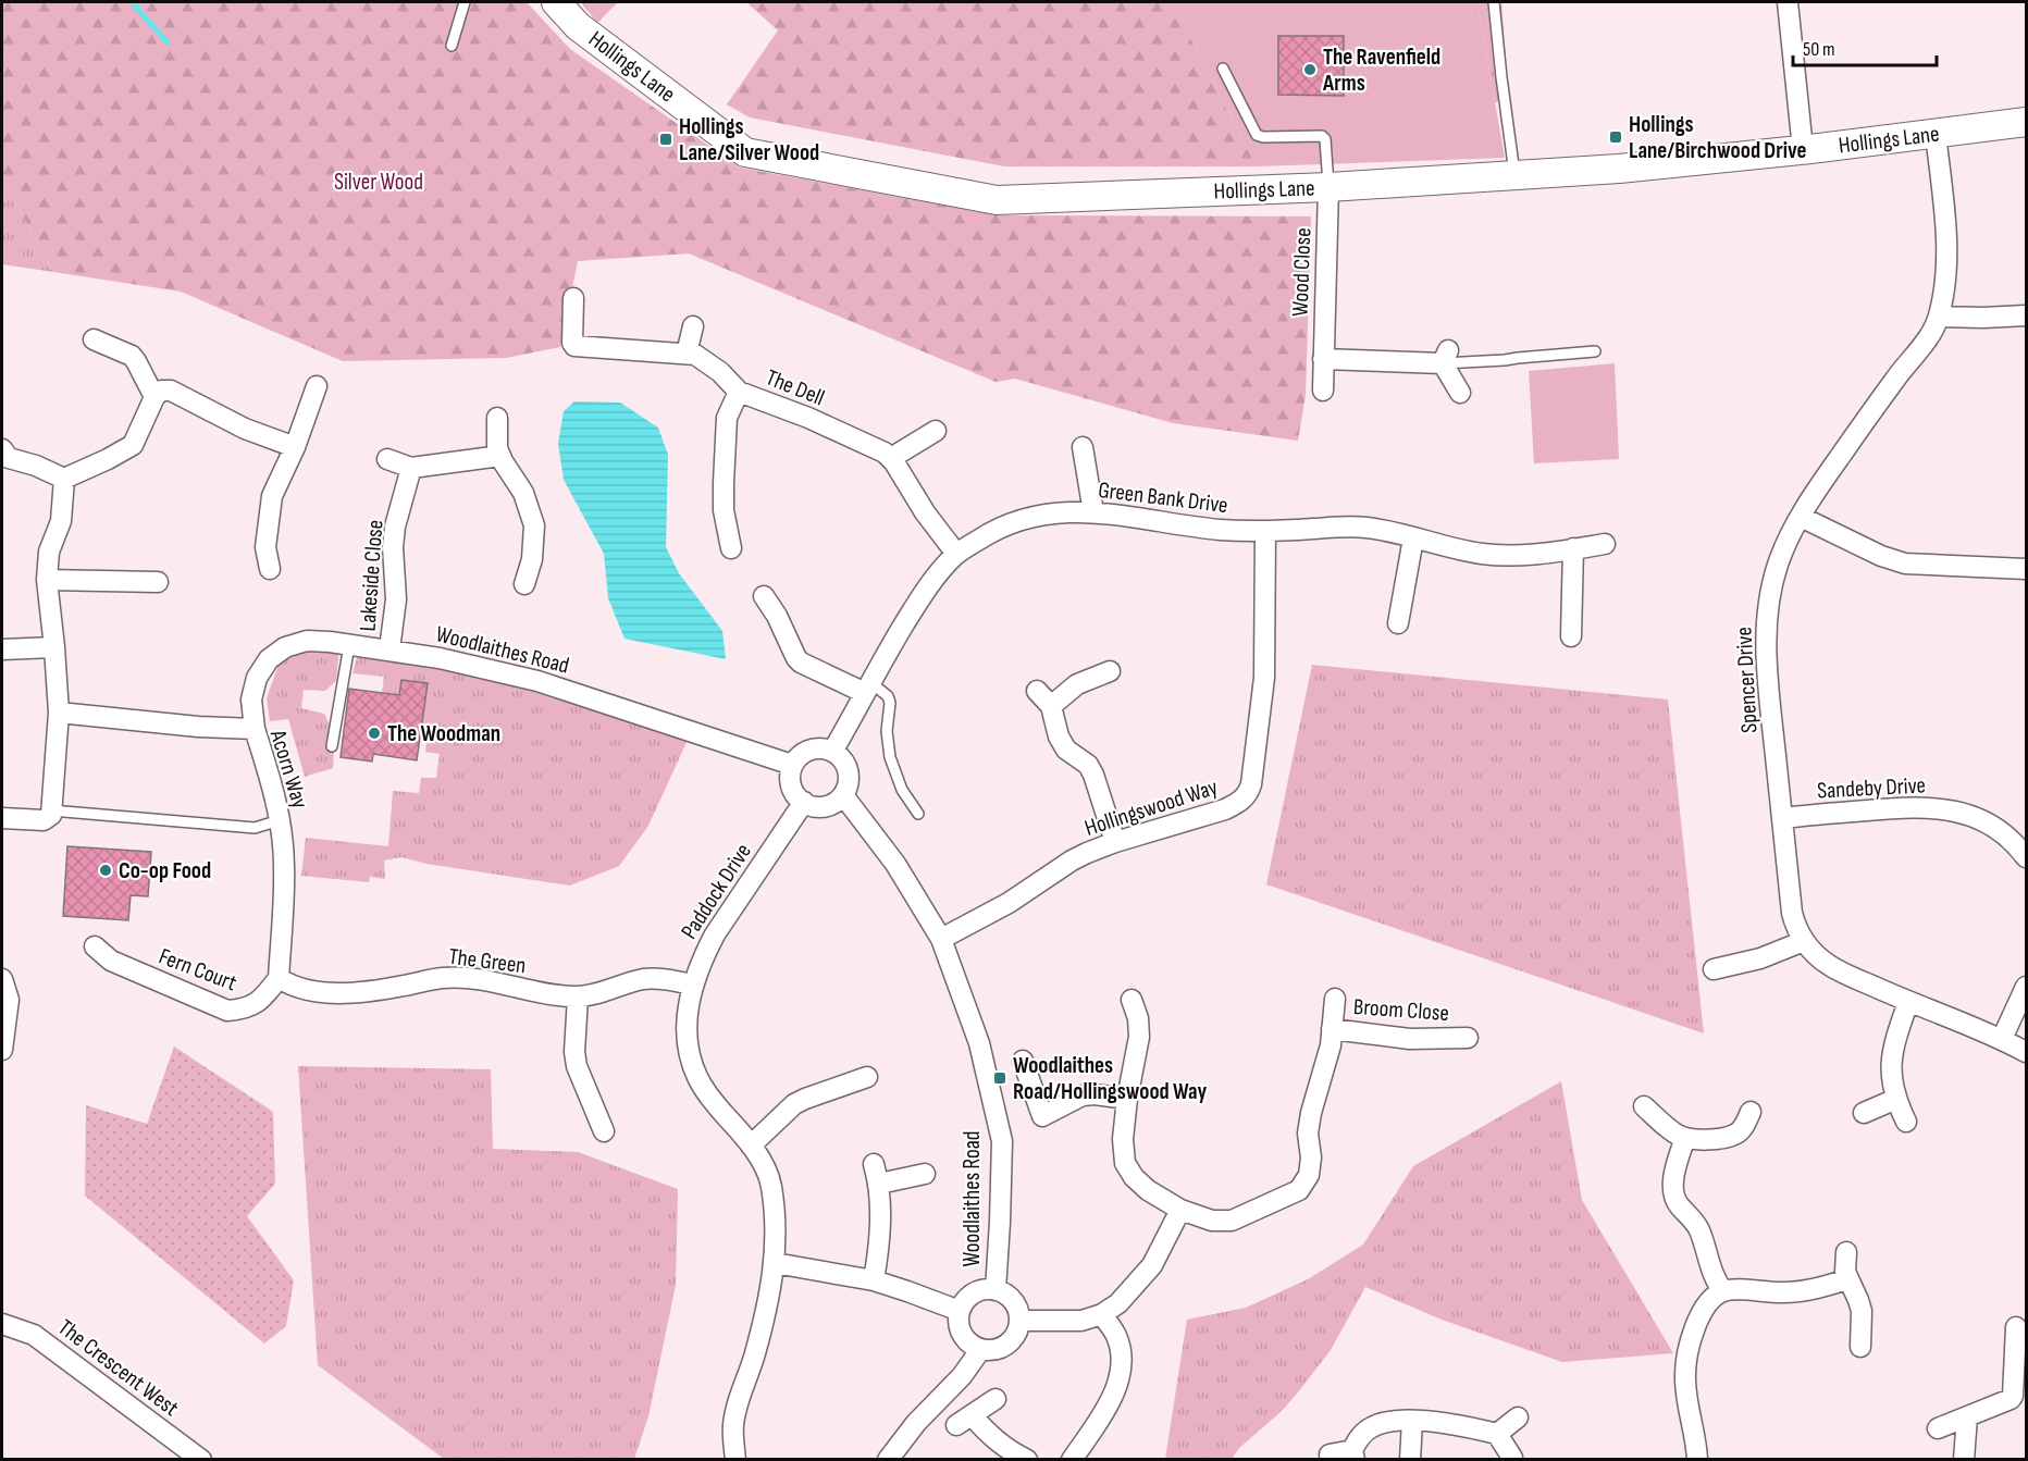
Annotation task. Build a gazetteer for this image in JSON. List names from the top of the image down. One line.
{"streets":{"street":["Hollings Lane","Wood Close","The Dell","Green Bank Drive","Lakeside Close","Woodlaithes Road","Spencer Drive","Acorn Way","Sandeby Drive","Hollingswood Way","Paddock Drive","The Green","Fern Court","Broom Close","The Crescent West"]},"crossings":[["Hollings Lane","Wood Close"],["Hollings Lane","Spencer Drive"],["The Dell","Green Bank Drive"],["Green Bank Drive","Woodlaithes Road"],["Green Bank Drive","Hollingswood Way"],["Green Bank Drive","Paddock Drive"],["Lakeside Close","Woodlaithes Road"],["Woodlaithes Road","Acorn Way"],["Woodlaithes Road","Hollingswood Way"],["Woodlaithes Road","Paddock Drive"],["Spencer Drive","Sandeby Drive"],["Acorn Way","The Green"],["Acorn Way","Fern Court"],["Paddock Drive","The Green"],["The Green","Fern Court"]],"parks":["Silver Wood"],"places":{"other":["The Ravenfield Arms","The Woodman","Co-op Food"],"transit":["Hollings Lane/Birchwood Drive","Hollings Lane/Silver Wood","Woodlaithes Road/Hollingswood Way"]},"scale_bar":"50 m"}
